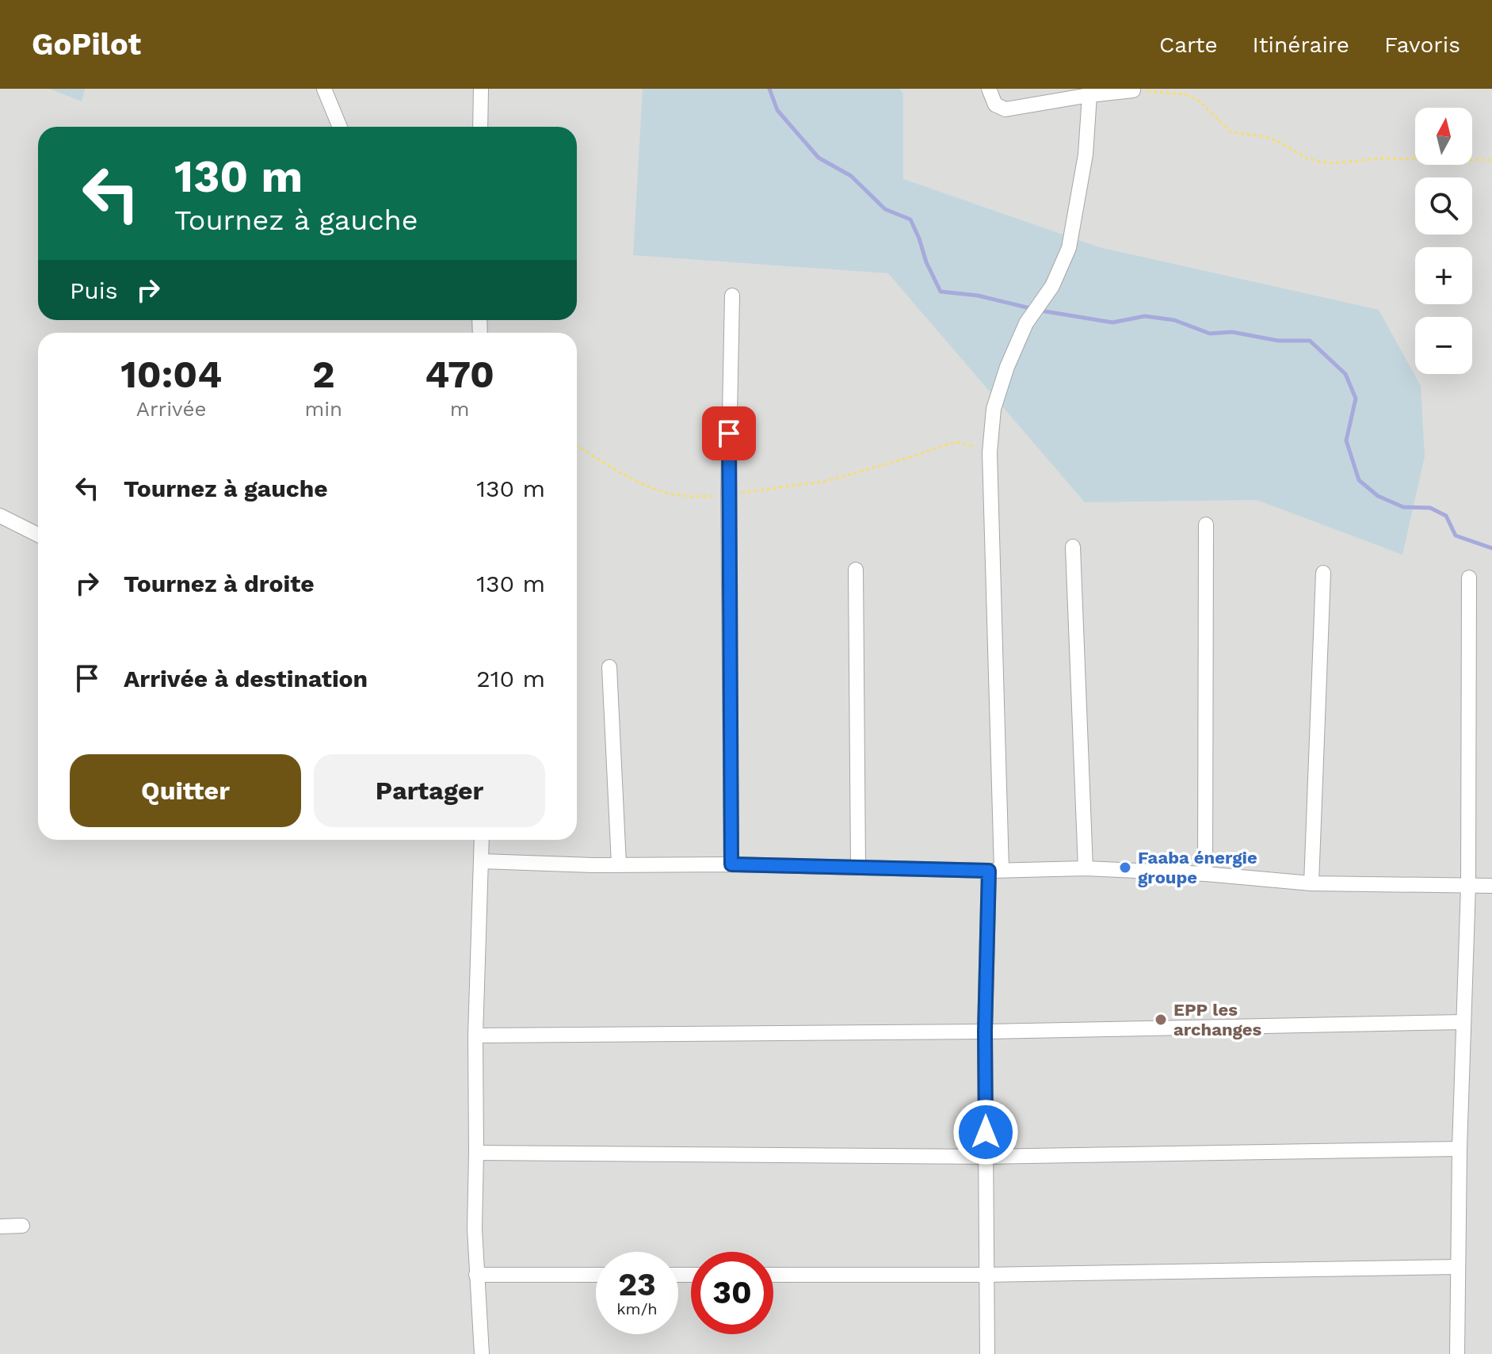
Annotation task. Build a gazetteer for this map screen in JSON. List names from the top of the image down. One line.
{"places":["Faaba énergie groupe","EPP les archanges"],"north":"top","page":{"header":"GoPilot","nav":["Carte","Itinéraire","Favoris"],"map_buttons":["+","−"],"turn":["130 m","Tournez à gauche"],"then":"Puis","eta":["10:04","Arrivée","2","min","470","m"],"list":[{"name":"Tournez à gauche","value":"130 m"},{"name":"Tournez à droite","value":"130 m"},{"name":"Arrivée à destination","value":"210 m"}],"buttons":["Quitter","Partager"],"speed":"23 km/h","limit":"30"}}
